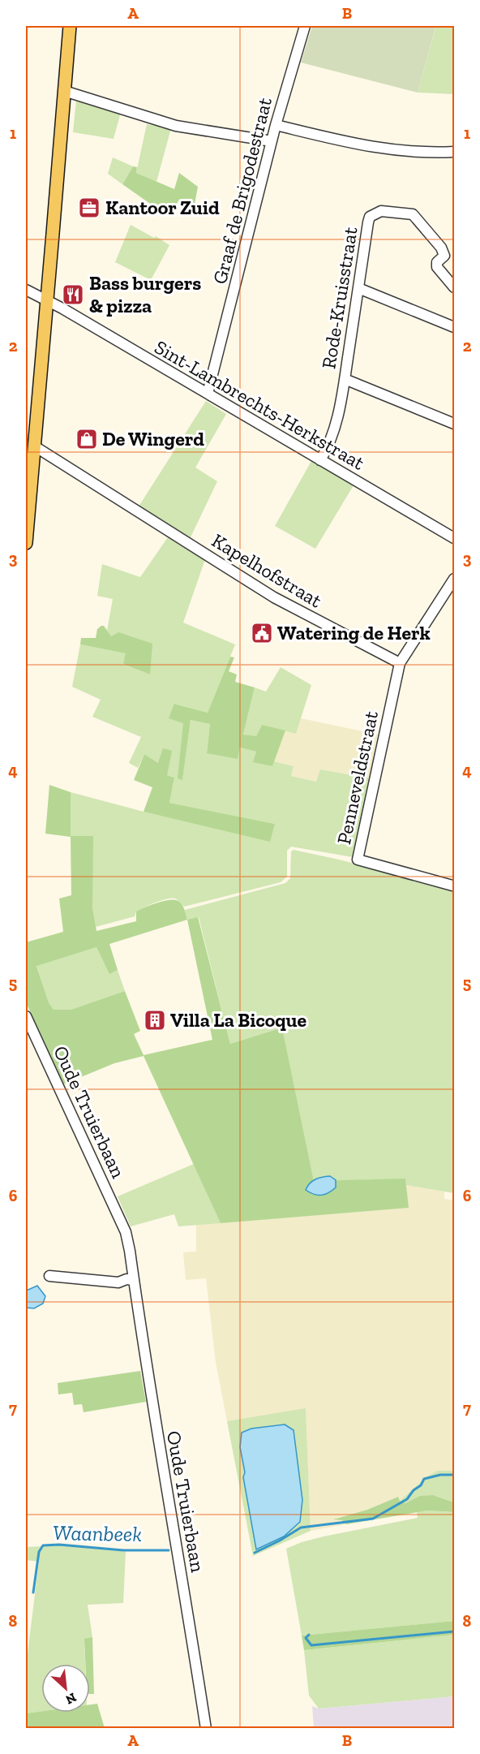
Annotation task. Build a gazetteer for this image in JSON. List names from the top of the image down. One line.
{"streets":{"street":["Graaf de Brigodestraat","Rode-Kruisstraat","Sint-Lambrechts-Herkstraat","Kapelhofstraat","Penneveldstraat","Oude Truierbaan"]},"crossings":[["Graaf de Brigodestraat","Sint-Lambrechts-Herkstraat"],["Rode-Kruisstraat","Sint-Lambrechts-Herkstraat"],["Kapelhofstraat","Penneveldstraat"]],"water":["Waanbeek"],"places":{"office":["Kantoor Zuid"],"restaurant":["Bass burgers & pizza"],"shop":["De Wingerd"],"public building":["Watering de Herk"],"building":["Villa La Bicoque"]},"north":"bottom right","grid":{"columns":["A","B"],"rows":["1","2","3","4","5","6","7","8"]}}
